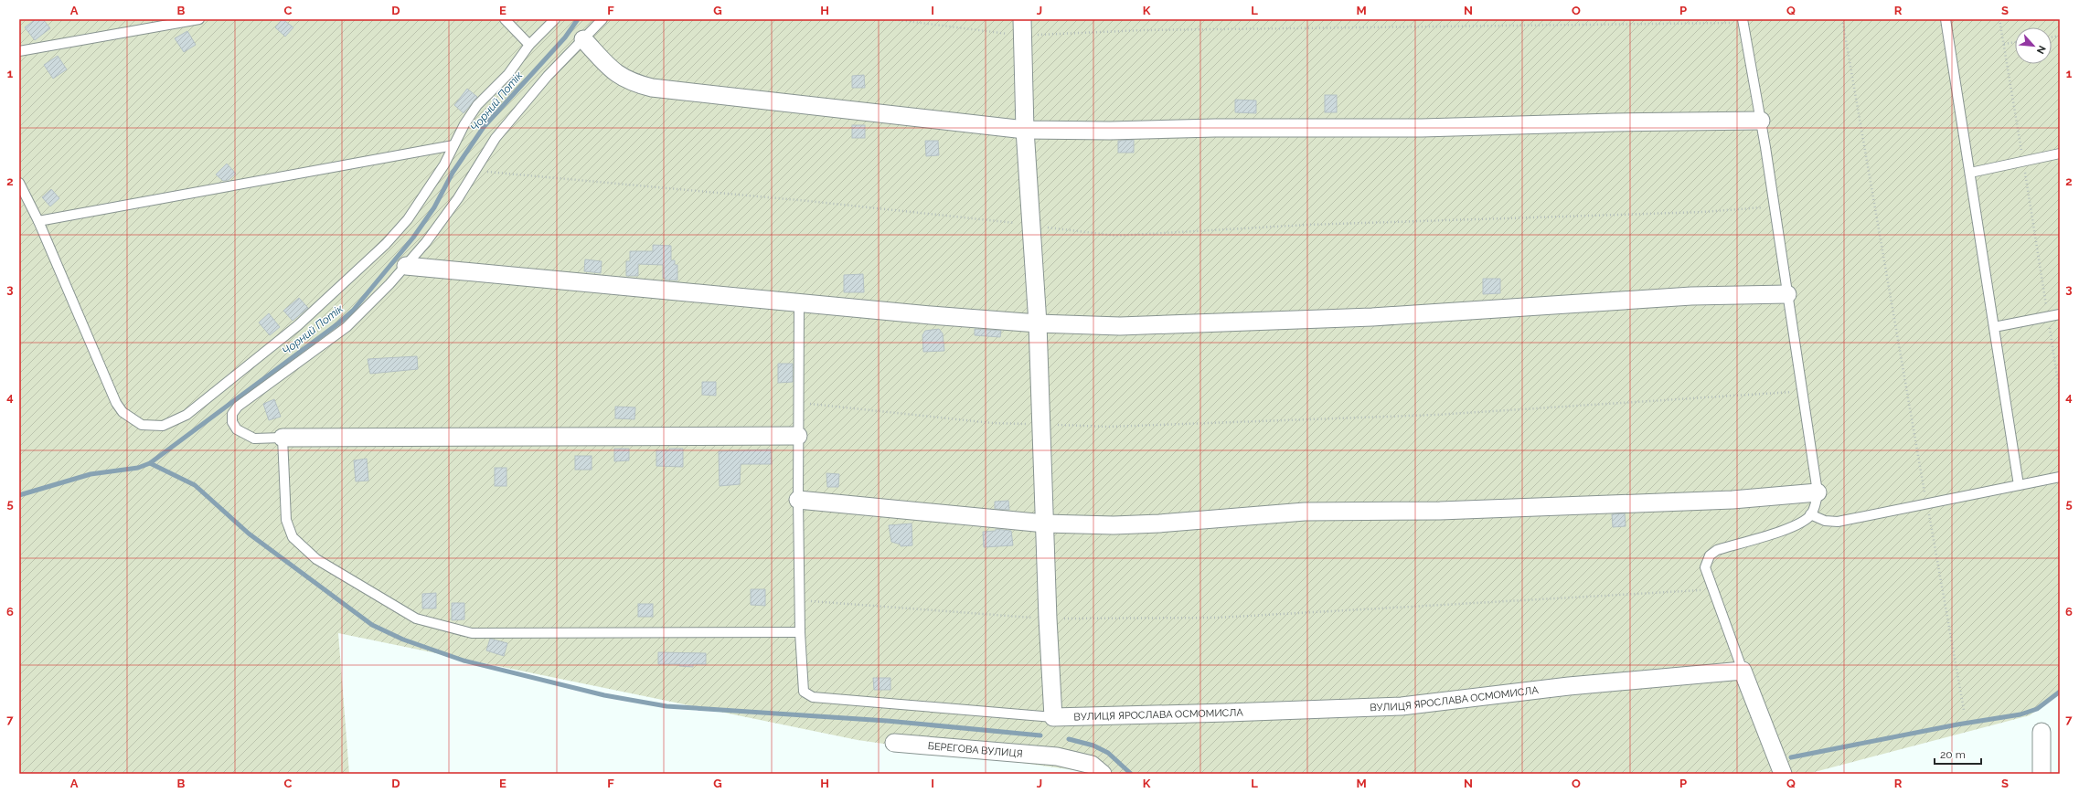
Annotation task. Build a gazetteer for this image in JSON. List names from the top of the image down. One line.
{"streets":{"street":["ВУЛИЦЯ ЯРОСЛАВА ОСМОМИСЛА","БЕРЕГОВА ВУЛИЦЯ"]},"water":["Чорний Потік"],"scale_bar":"20 m","north":"bottom right","grid":{"columns":["A","B","C","D","E","F","G","H","I","J","K","L","M","N","O","P","Q","R","S"],"rows":["1","2","3","4","5","6","7"]}}
